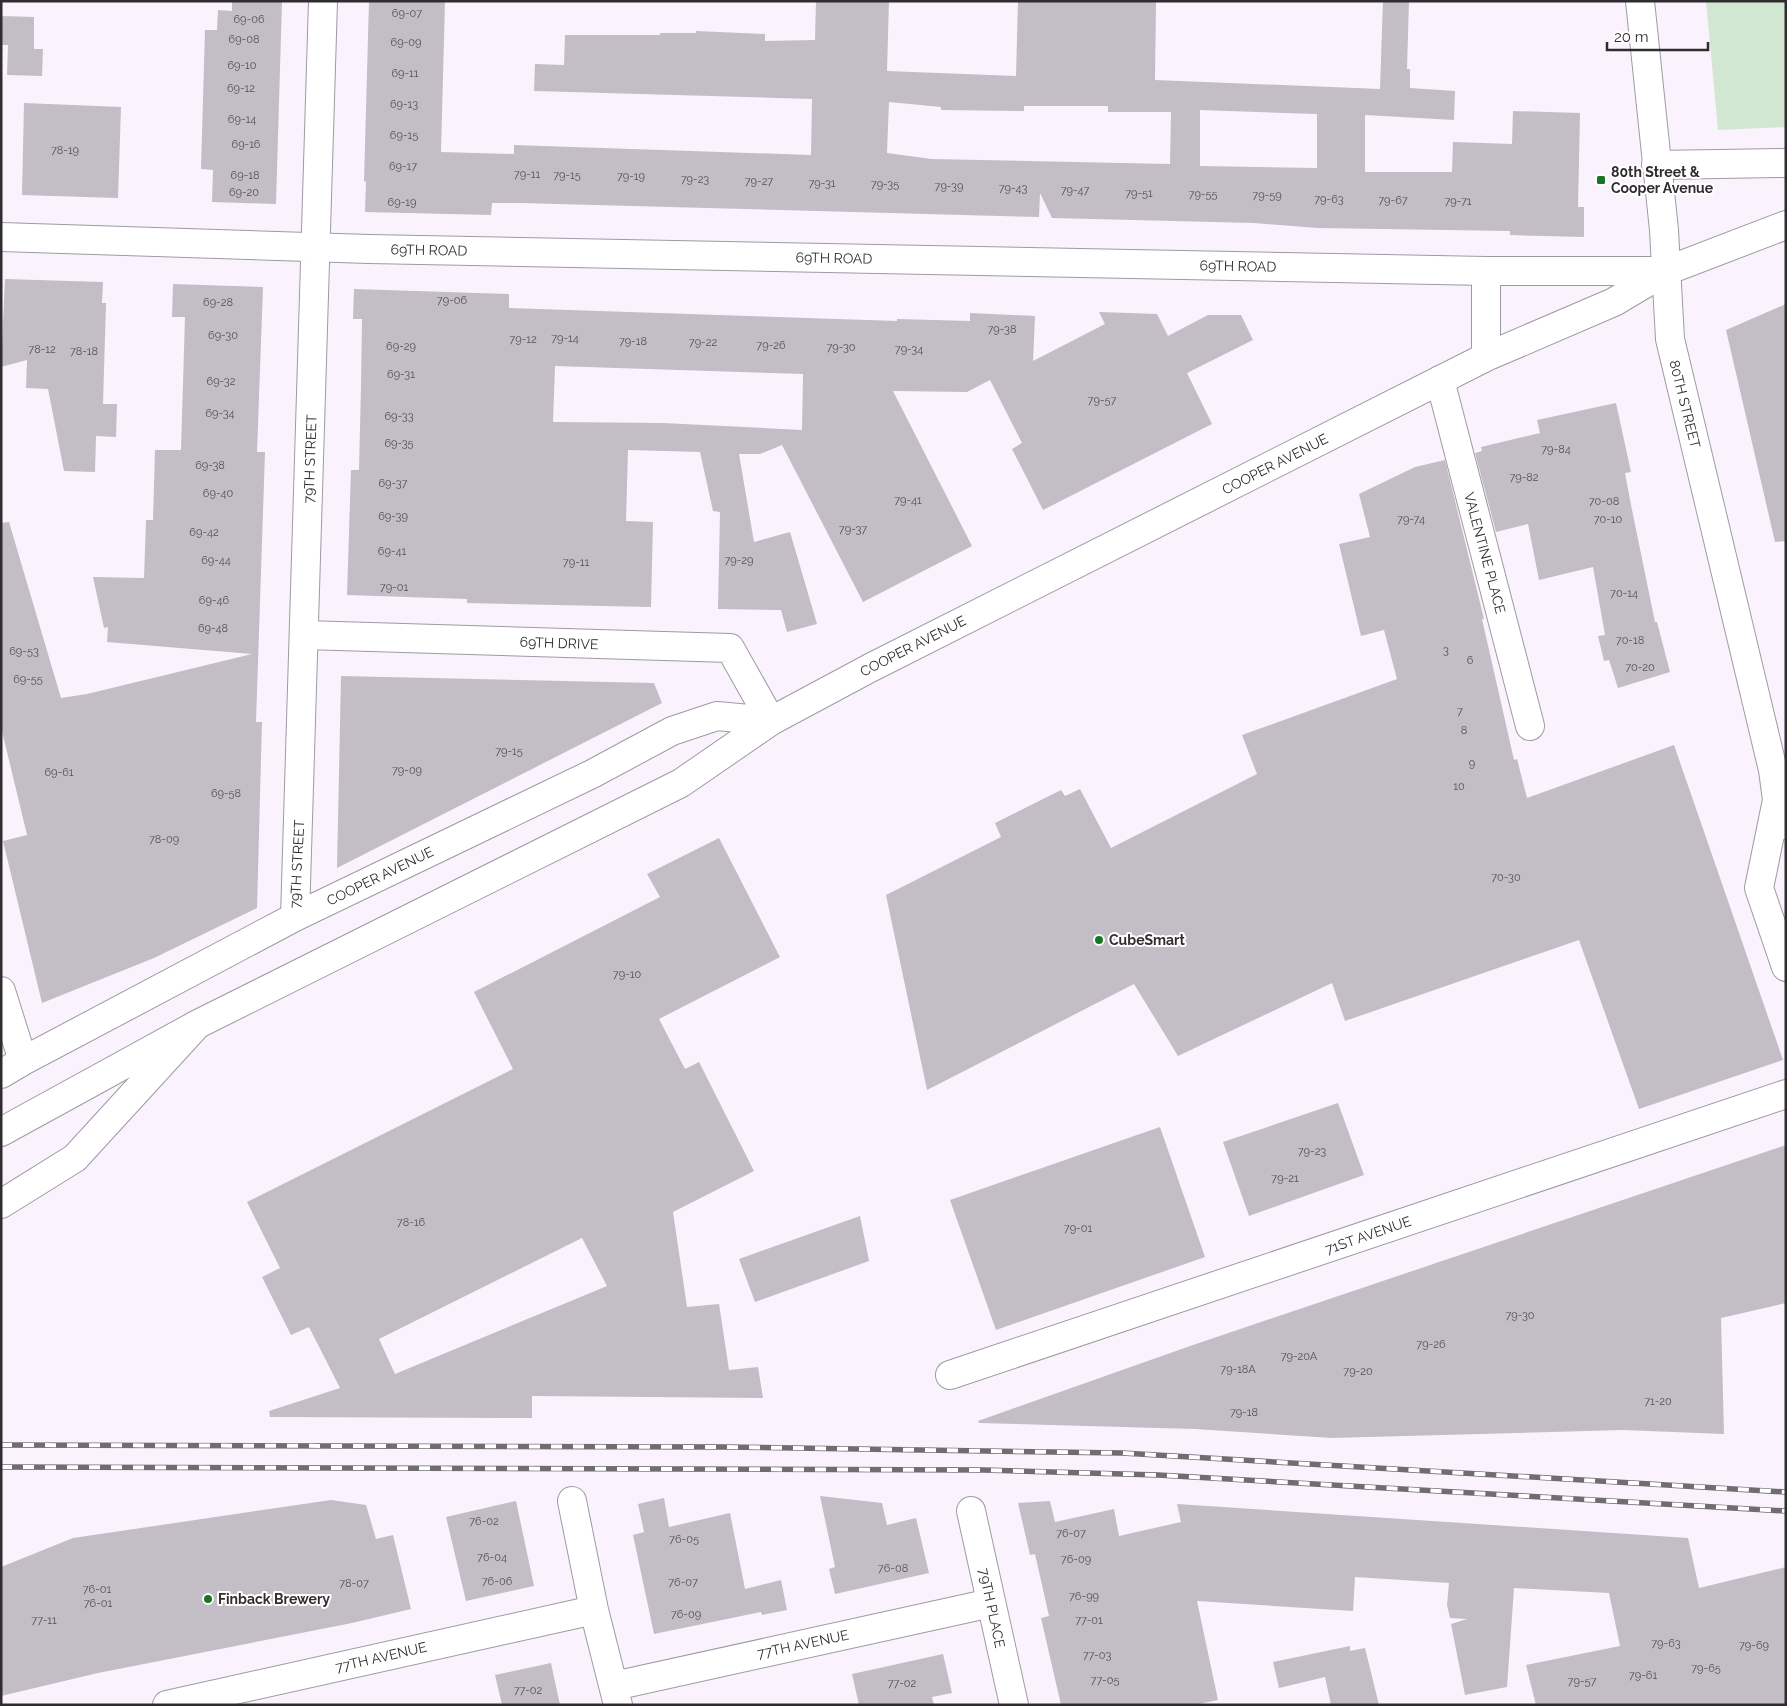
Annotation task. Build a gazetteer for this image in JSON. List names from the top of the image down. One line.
{"streets":{"street":["69TH ROAD","80TH STREET","79TH STREET","COOPER AVENUE","VALENTINE PLACE","69TH DRIVE","71ST AVENUE","79TH PLACE","77TH AVENUE"]},"crossings":[["69TH ROAD","80TH STREET"],["69TH ROAD","79TH STREET"],["69TH ROAD","COOPER AVENUE"],["80TH STREET","COOPER AVENUE"],["79TH STREET","COOPER AVENUE"],["79TH STREET","69TH DRIVE"],["COOPER AVENUE","VALENTINE PLACE"],["COOPER AVENUE","69TH DRIVE"],["79TH PLACE","77TH AVENUE"]],"places":{"transit":["80th Street & Cooper Avenue"],"other":["CubeSmart","Finback Brewery"]},"house_numbers":["69-07","69-06","69-08","69-09","69-10","69-11","69-12","69-13","69-14","69-15","69-16","78-19","69-17","79-11","69-18","79-15","79-19","79-23","79-27","79-31","79-35","79-39","79-43","79-47","69-20","79-51","79-55","79-59","79-63","79-67","79-71","69-19","79-06","69-28","79-38","69-30","79-14","79-12","79-18","79-22","79-26","69-29","79-30","78-12","79-34","78-18","69-31","69-32","79-57","69-34","69-33","69-35","79-84","69-38","79-82","69-37","69-40","79-41","70-08","69-39","79-74","70-10","79-37","69-42","69-41","69-44","79-29","79-11","79-01","70-14","69-46","69-48","70-18","3","69-53","6","70-20","69-55","7","8","79-15","9","79-09","69-61","10","69-58","78-09","70-30","79-10","79-23","79-21","78-16","79-01","79-30","79-26","79-20A","79-18A","79-20","71-20","79-18","76-02","76-07","76-05","76-04","76-09","76-08","76-06","76-07","78-07","76-01","76-99","76-01","76-09","77-11","77-01","79-63","79-69","77-03","79-65","79-61","77-05","79-57","77-02","77-02"],"scale_bar":"20 m"}
